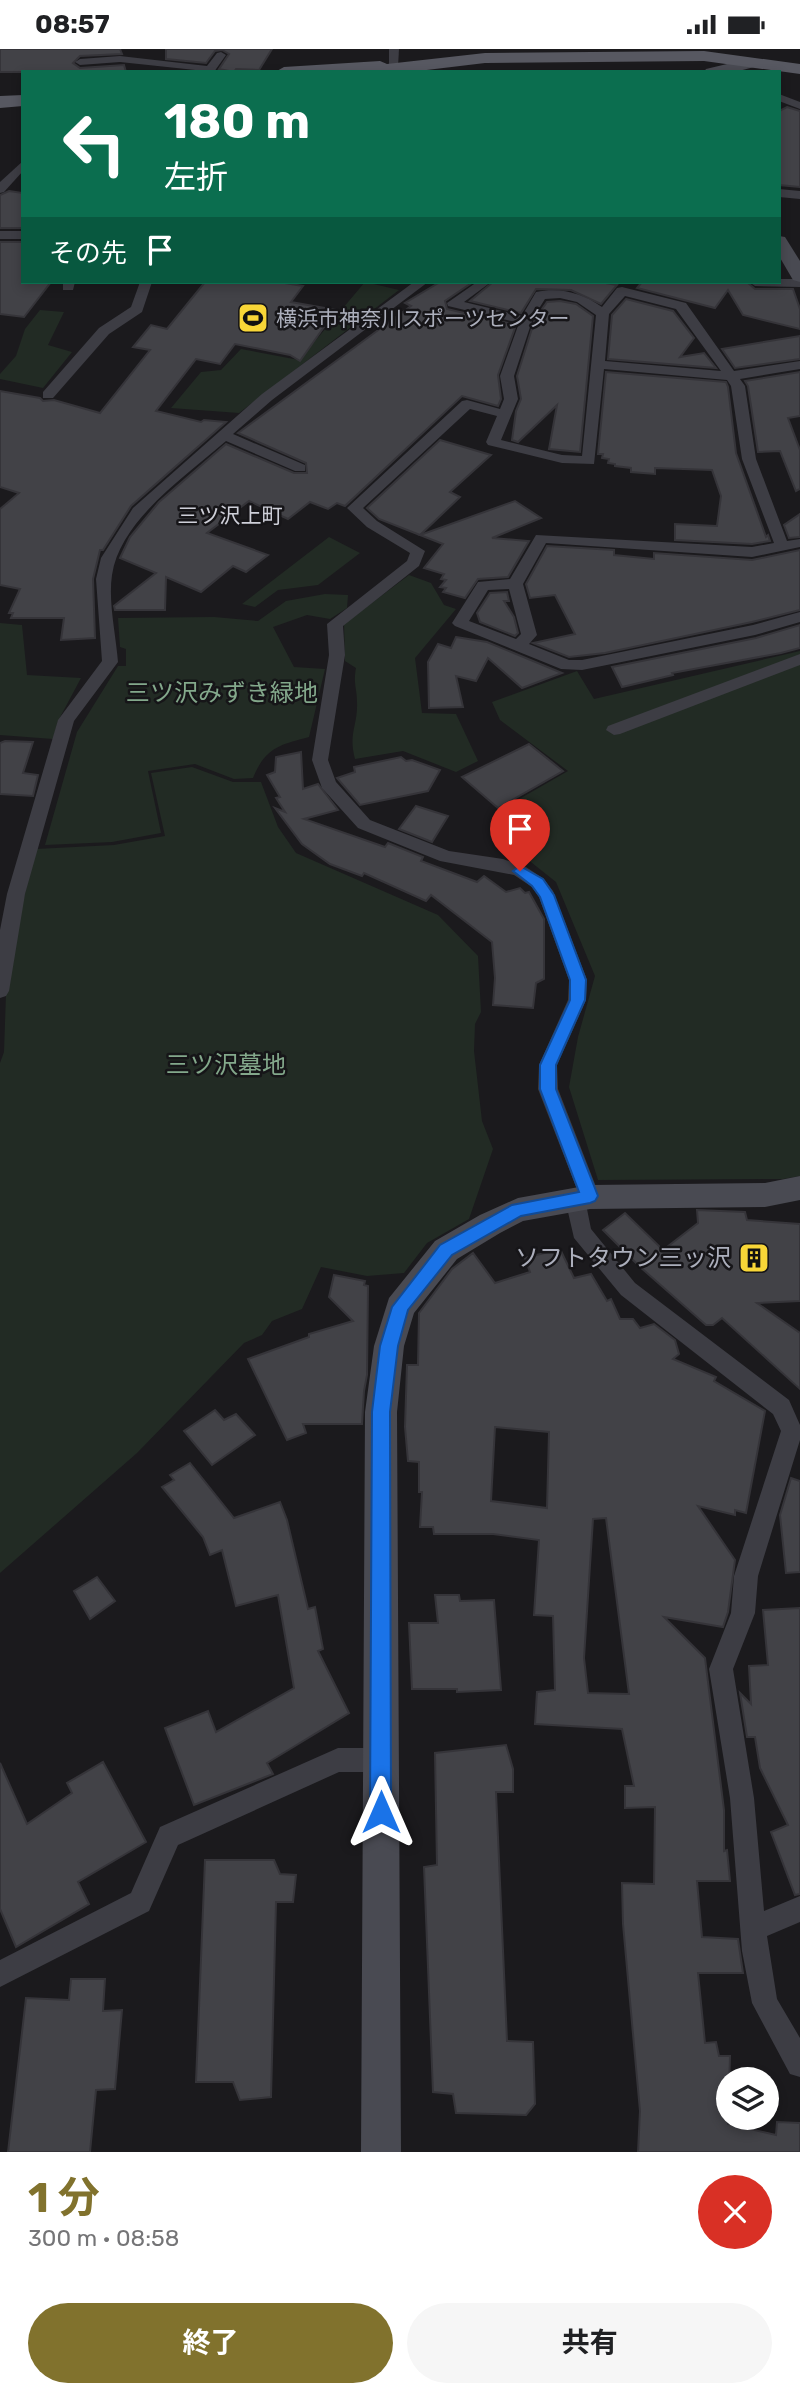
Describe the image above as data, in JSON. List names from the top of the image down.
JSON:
{
  "districts": ["三ツ沢上町"],
  "parks": ["三ツ沢みずき緑地", "三ツ沢墓地"],
  "places": {
    "sports": ["横浜市神奈川スポーツセンター"],
    "building": ["ソフトタウン三ッ沢"]
  },
  "page": {
    "status": "08:57",
    "turn": ["180 m", "左折"],
    "then": "その先",
    "heading": ["1 分", "300 m · 08:58"],
    "buttons": ["終了", "共有"]
  }
}
